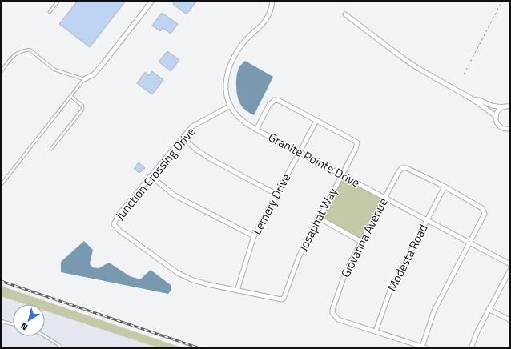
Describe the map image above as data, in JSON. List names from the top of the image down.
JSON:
{
  "streets": {
    "street": [
      "Granite Pointe Drive",
      "Junction Crossing Drive",
      "Lemery Drive",
      "Josaphat Way",
      "Giovanna Avenue",
      "Modesta Road"
    ]
  },
  "crossings": [
    ["Granite Pointe Drive", "Junction Crossing Drive"],
    ["Granite Pointe Drive", "Lemery Drive"],
    ["Granite Pointe Drive", "Josaphat Way"],
    ["Granite Pointe Drive", "Giovanna Avenue"],
    ["Granite Pointe Drive", "Modesta Road"],
    ["Junction Crossing Drive", "Lemery Drive"],
    ["Junction Crossing Drive", "Josaphat Way"],
    ["Lemery Drive", "Josaphat Way"],
    ["Giovanna Avenue", "Modesta Road"]
  ],
  "north": "bottom left"
}
